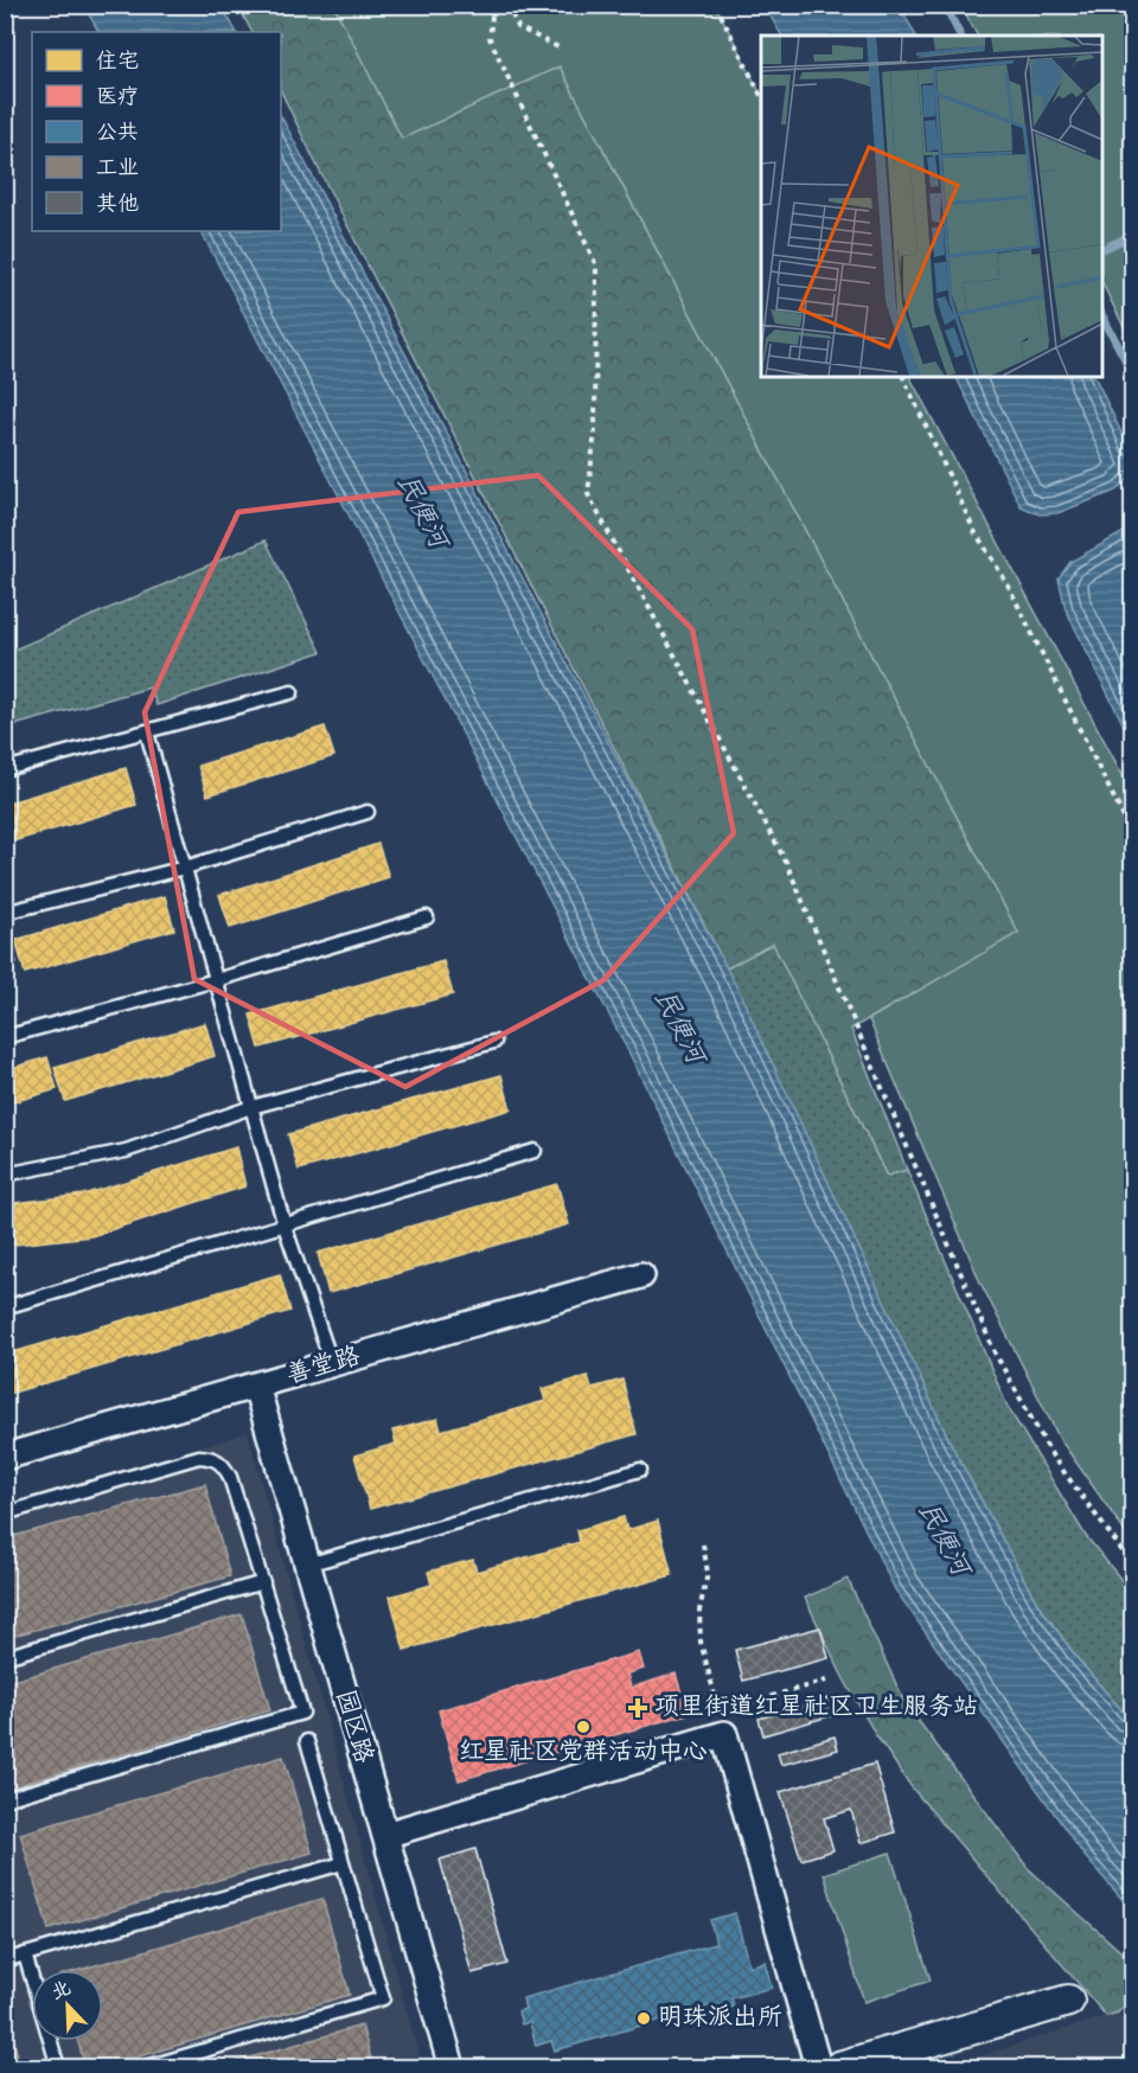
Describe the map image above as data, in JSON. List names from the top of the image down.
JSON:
{
  "streets": {
    "street": ["善堂路", "园区路"]
  },
  "crossings": [
    ["善堂路", "园区路"]
  ],
  "water": ["民便河"],
  "places": {
    "health": ["项里街道红星社区卫生服务站"],
    "other": ["红星社区党群活动中心", "明珠派出所"]
  },
  "legend": [
    "住宅",
    "医疗",
    "公共",
    "工业",
    "其他"
  ],
  "north": "top left"
}
